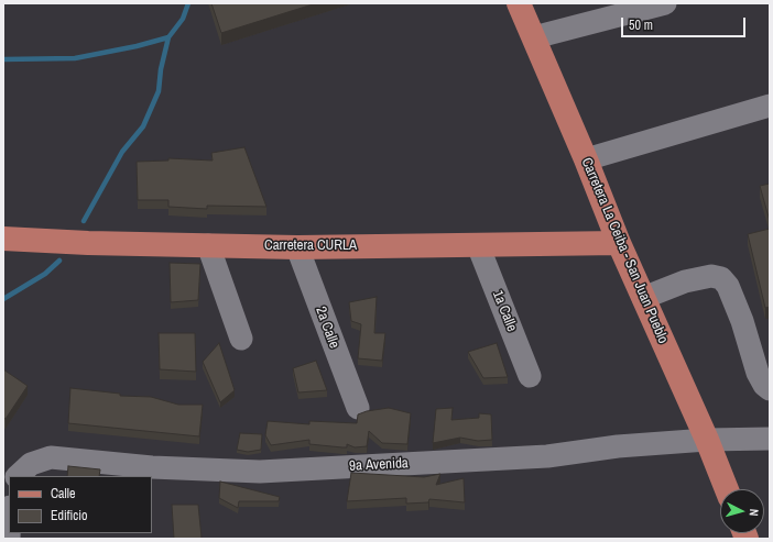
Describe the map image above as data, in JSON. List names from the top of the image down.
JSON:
{
  "streets": {
    "main road": ["Carretera CURLA", "Carretera La Ceiba - San Juan Pueblo"],
    "street": ["1a Calle", "2a Calle", "9a Avenida"]
  },
  "crossings": [
    ["Carretera CURLA", "Carretera La Ceiba - San Juan Pueblo"],
    ["Carretera CURLA", "1a Calle"],
    ["Carretera CURLA", "2a Calle"],
    ["Carretera La Ceiba - San Juan Pueblo", "9a Avenida"]
  ],
  "legend": ["Calle", "Edificio"],
  "scale_bar": "50 m",
  "north": "right"
}
